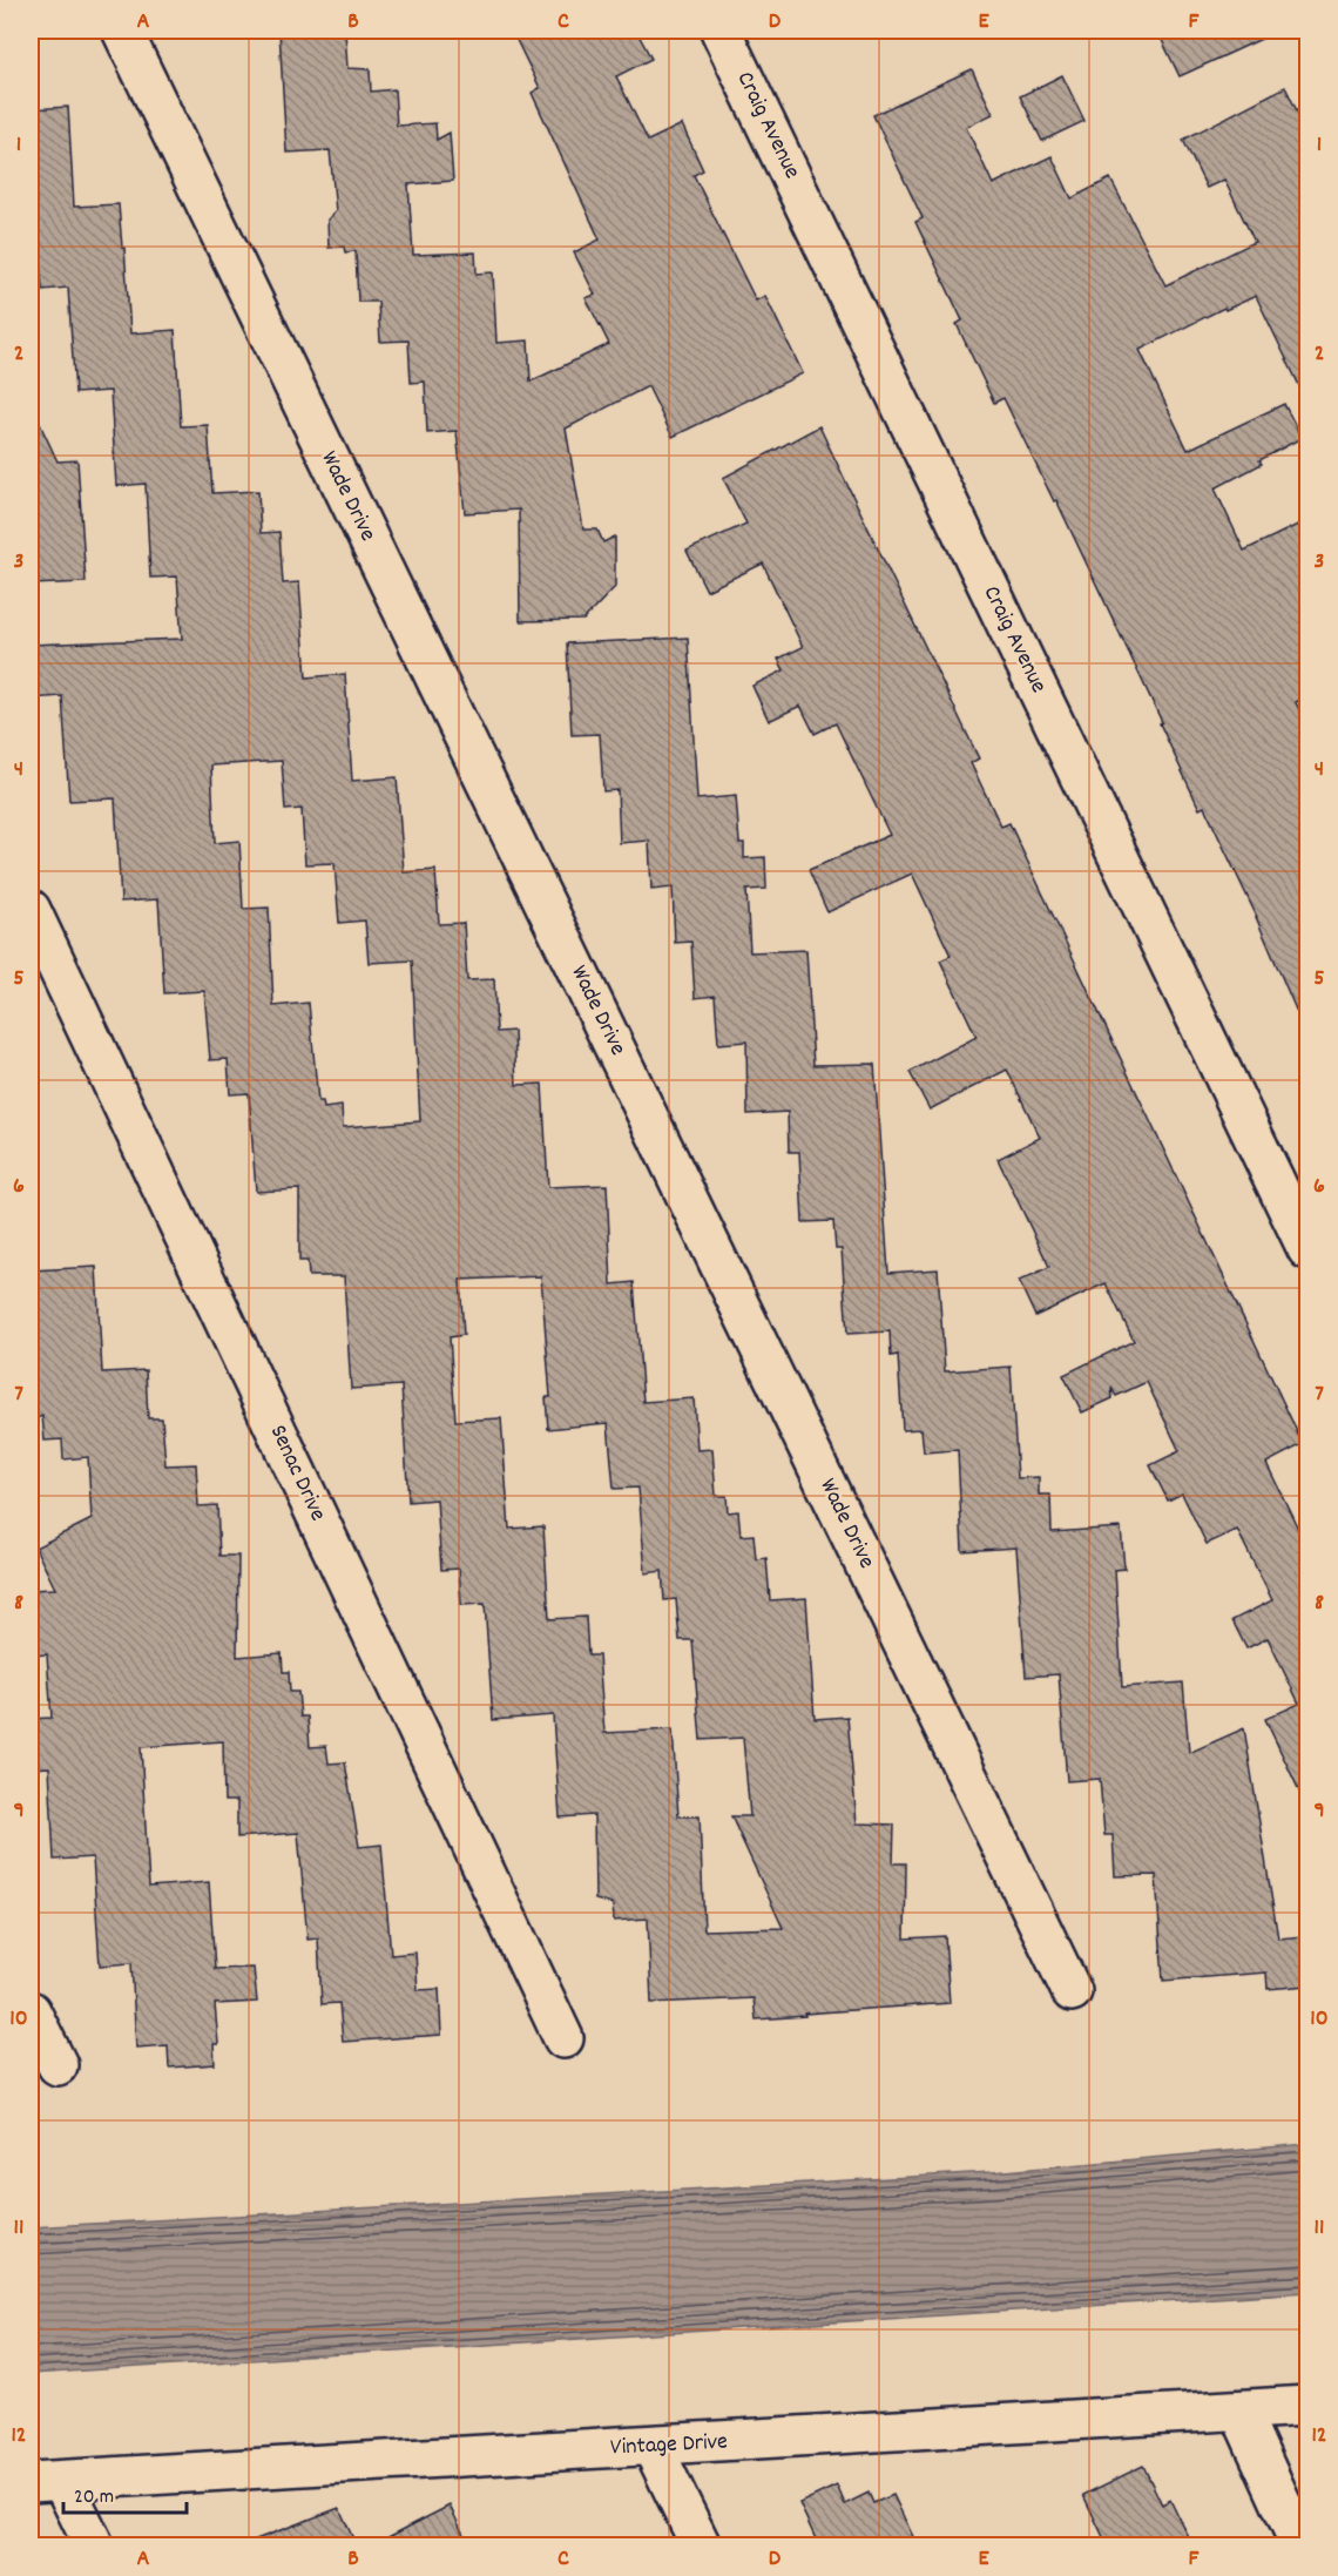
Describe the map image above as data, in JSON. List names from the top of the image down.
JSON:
{
  "streets": {
    "street": [
      "Craig Avenue",
      "Wade Drive",
      "Senac Drive",
      "Vintage Drive"
    ]
  },
  "scale_bar": "20 m",
  "grid": {
    "columns": [
      "A",
      "B",
      "C",
      "D",
      "E",
      "F"
    ],
    "rows": [
      "1",
      "2",
      "3",
      "4",
      "5",
      "6",
      "7",
      "8",
      "9",
      "10",
      "11",
      "12"
    ]
  }
}
